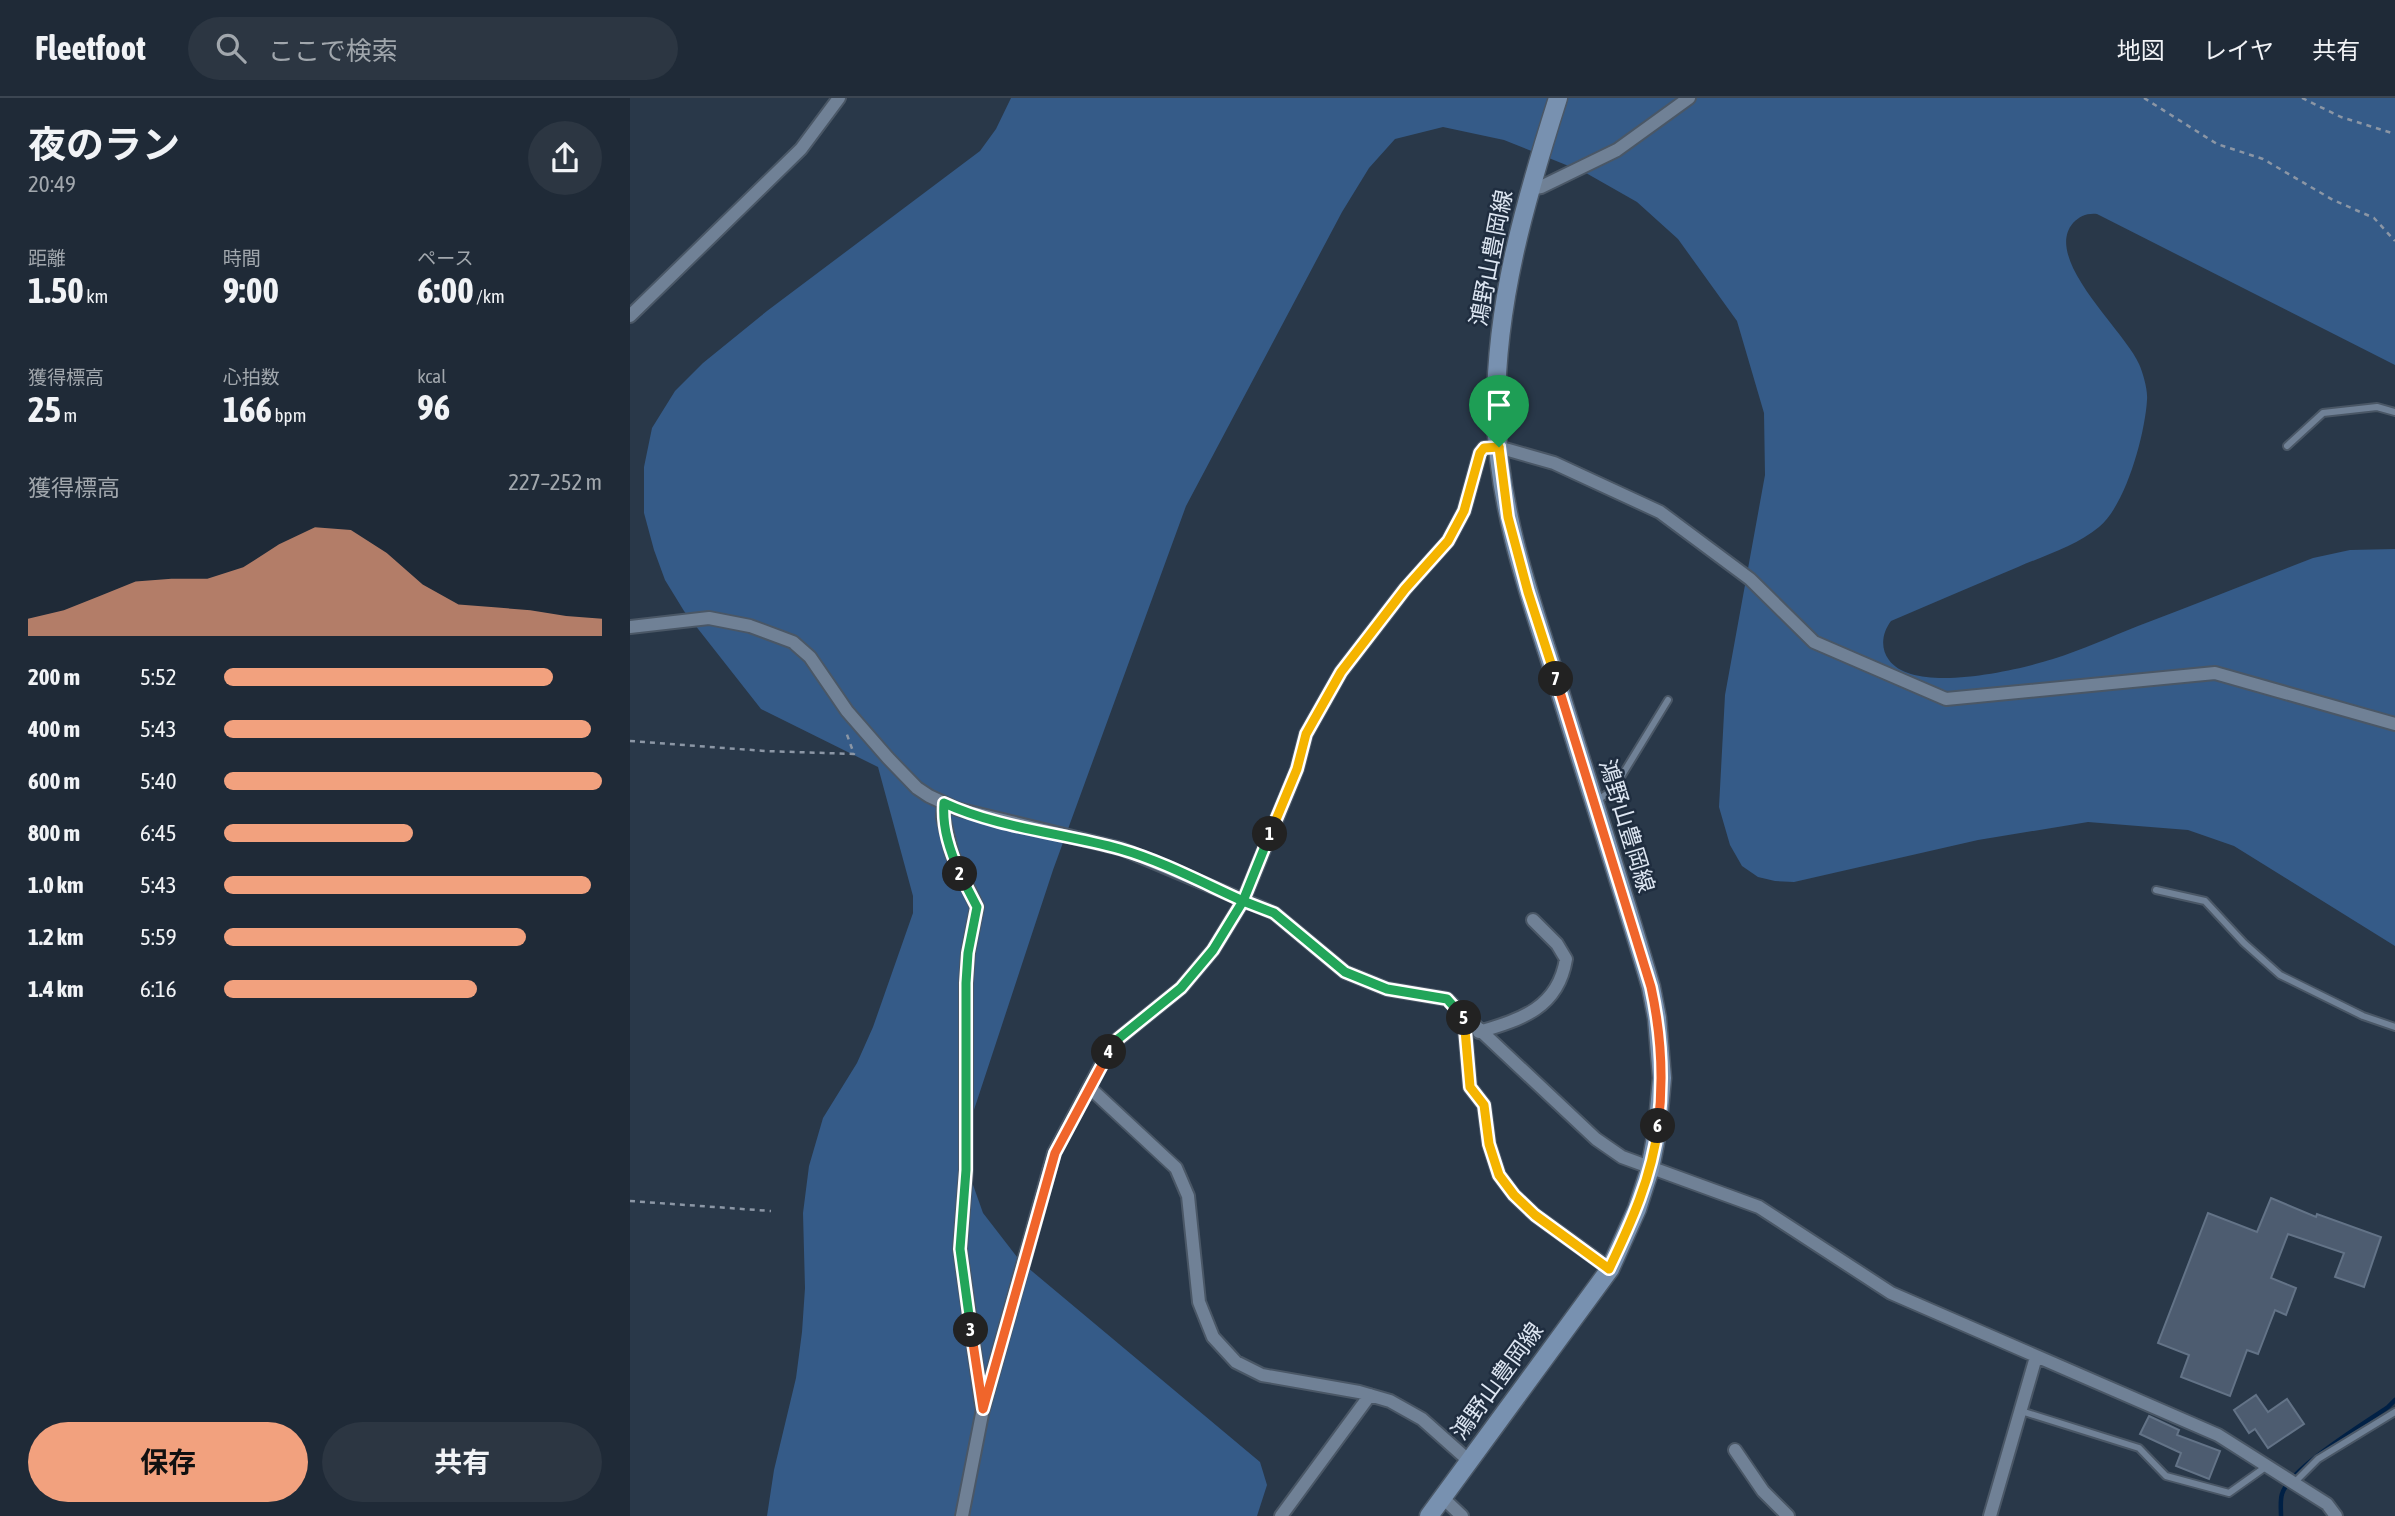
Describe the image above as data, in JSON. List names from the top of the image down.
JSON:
{
  "streets": {
    "main road": ["鴻野山豊岡線"]
  },
  "page": {
    "header": "Fleetfoot",
    "search": "ここで検索",
    "nav": ["地図", "レイヤ", "共有"],
    "heading": ["夜のラン", "20:49"],
    "stats": [
      ["距離", "1.50 km"],
      ["時間", "9:00"],
      ["ペース", "6:00 /km"],
      ["獲得標高", "25 m"],
      ["心拍数", "166 bpm"],
      ["kcal", "96"]
    ],
    "chart": ["獲得標高", "227–252 m"],
    "list": [
      {
        "name": "200 m",
        "note": "5:52"
      },
      {
        "name": "400 m",
        "note": "5:43"
      },
      {
        "name": "600 m",
        "note": "5:40"
      },
      {
        "name": "800 m",
        "note": "6:45"
      },
      {
        "name": "1.0 km",
        "note": "5:43"
      },
      {
        "name": "1.2 km",
        "note": "5:59"
      },
      {
        "name": "1.4 km",
        "note": "6:16"
      }
    ],
    "pins": [
      "7",
      "1",
      "2",
      "5",
      "4",
      "6",
      "3"
    ],
    "buttons": ["保存", "共有"]
  }
}
